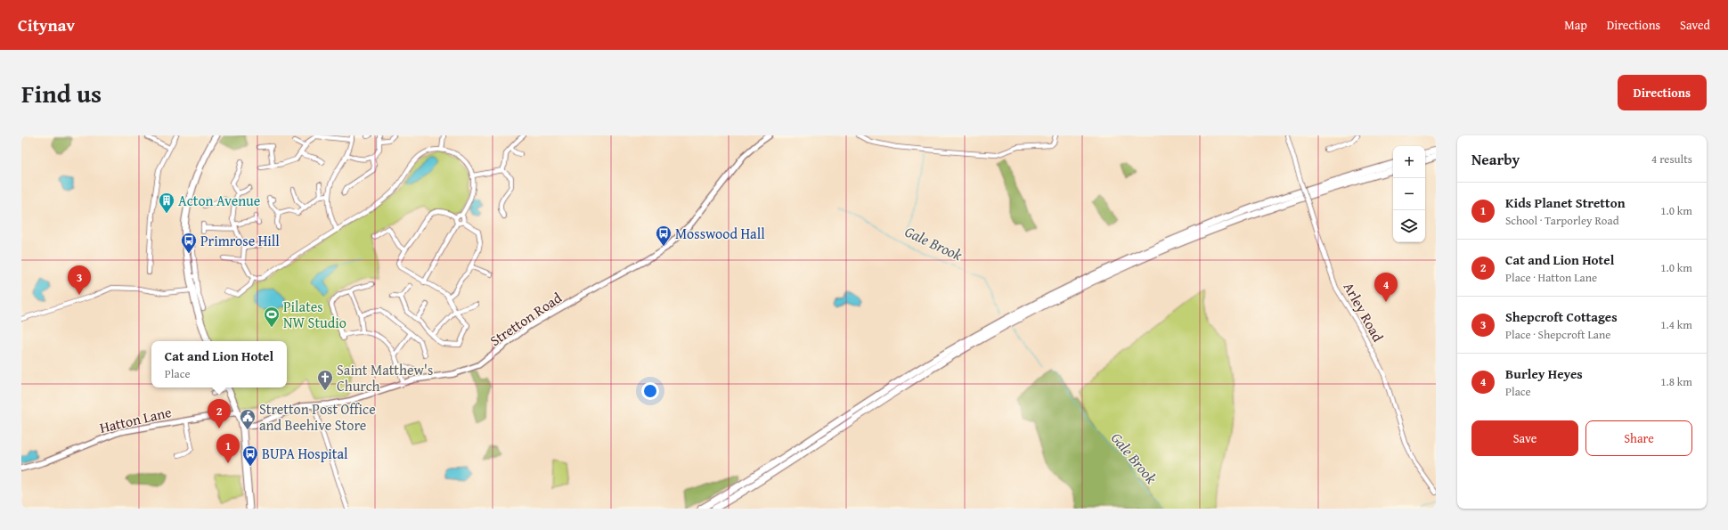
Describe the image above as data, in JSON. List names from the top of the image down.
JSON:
{
  "streets": {
    "main road": ["Stretton Road", "Hatton Lane"],
    "street": ["Arley Road"]
  },
  "water": ["Gale Brook"],
  "places": {
    "building": ["Acton Avenue"],
    "bus stop": ["Mosswood Hall", "Primrose Hill", "BUPA Hospital"],
    "sports": ["Pilates NW Studio"],
    "church": ["Saint Matthew's Church"],
    "public building": ["Stretton Post Office and Beehive Store"]
  },
  "page": {
    "header": "Citynav",
    "nav": ["Map", "Directions", "Saved"],
    "title": "Find us",
    "buttons": [
      "Directions",
      ["Save", "Share"]
    ],
    "heading": ["Nearby", "4 results"],
    "map_buttons": ["+", "−"],
    "list": [
      {
        "mark": "1",
        "name": "Kids Planet Stretton",
        "note": "School · Tarporley Road",
        "value": "1.0 km"
      },
      {
        "mark": "2",
        "name": "Cat and Lion Hotel",
        "note": "Place · Hatton Lane",
        "value": "1.0 km"
      },
      {
        "mark": "3",
        "name": "Shepcroft Cottages",
        "note": "Place · Shepcroft Lane",
        "value": "1.4 km"
      },
      {
        "mark": "4",
        "name": "Burley Heyes",
        "note": "Place",
        "value": "1.8 km"
      }
    ],
    "pins": [
      "3",
      "4",
      "2",
      "1"
    ],
    "popup": ["Cat and Lion Hotel", "Place"]
  }
}
